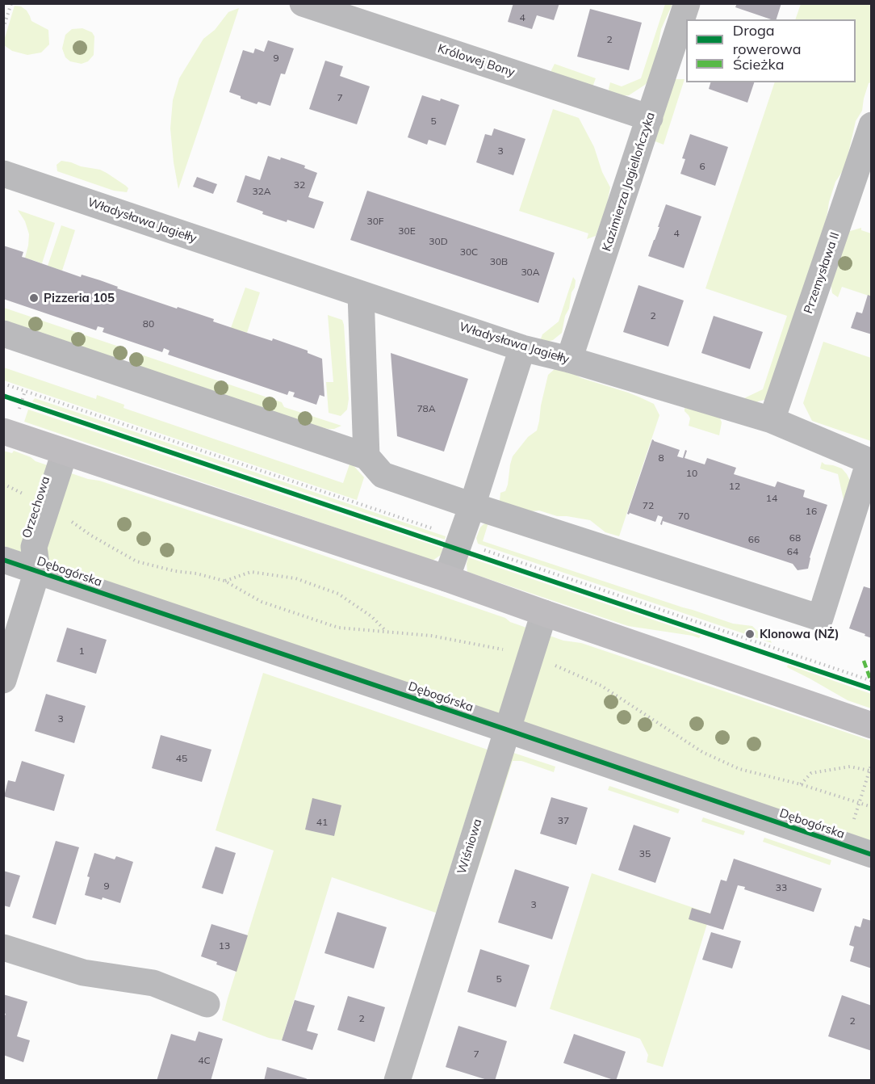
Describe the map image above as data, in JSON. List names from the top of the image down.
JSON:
{
  "streets": {
    "street": [
      "Królowej Bony",
      "Kazimierza Jagiellończyka",
      "Władysława Jagiełły",
      "Przemysława II",
      "Orzechowa",
      "Dębogórska",
      "Wiśniowa"
    ]
  },
  "crossings": [
    ["Królowej Bony", "Kazimierza Jagiellończyka"],
    ["Kazimierza Jagiellończyka", "Władysława Jagiełły"],
    ["Władysława Jagiełły", "Przemysława II"],
    ["Orzechowa", "Dębogórska"],
    ["Dębogórska", "Wiśniowa"]
  ],
  "places": ["Pizzeria 105", "Klonowa (NŻ)"],
  "house_numbers": [
    "4",
    "2",
    "9",
    "7",
    "5",
    "3",
    "6",
    "32",
    "32A",
    "30F",
    "30E",
    "4",
    "30D",
    "30C",
    "30B",
    "30A",
    "2",
    "80",
    "78A",
    "8",
    "10",
    "12",
    "14",
    "72",
    "16",
    "70",
    "68",
    "66",
    "64",
    "1",
    "3",
    "45",
    "37",
    "41",
    "35",
    "9",
    "33",
    "3",
    "13",
    "5",
    "2",
    "2",
    "7",
    "4C"
  ],
  "legend": ["Droga rowerowa", "Ścieżka"]
}
